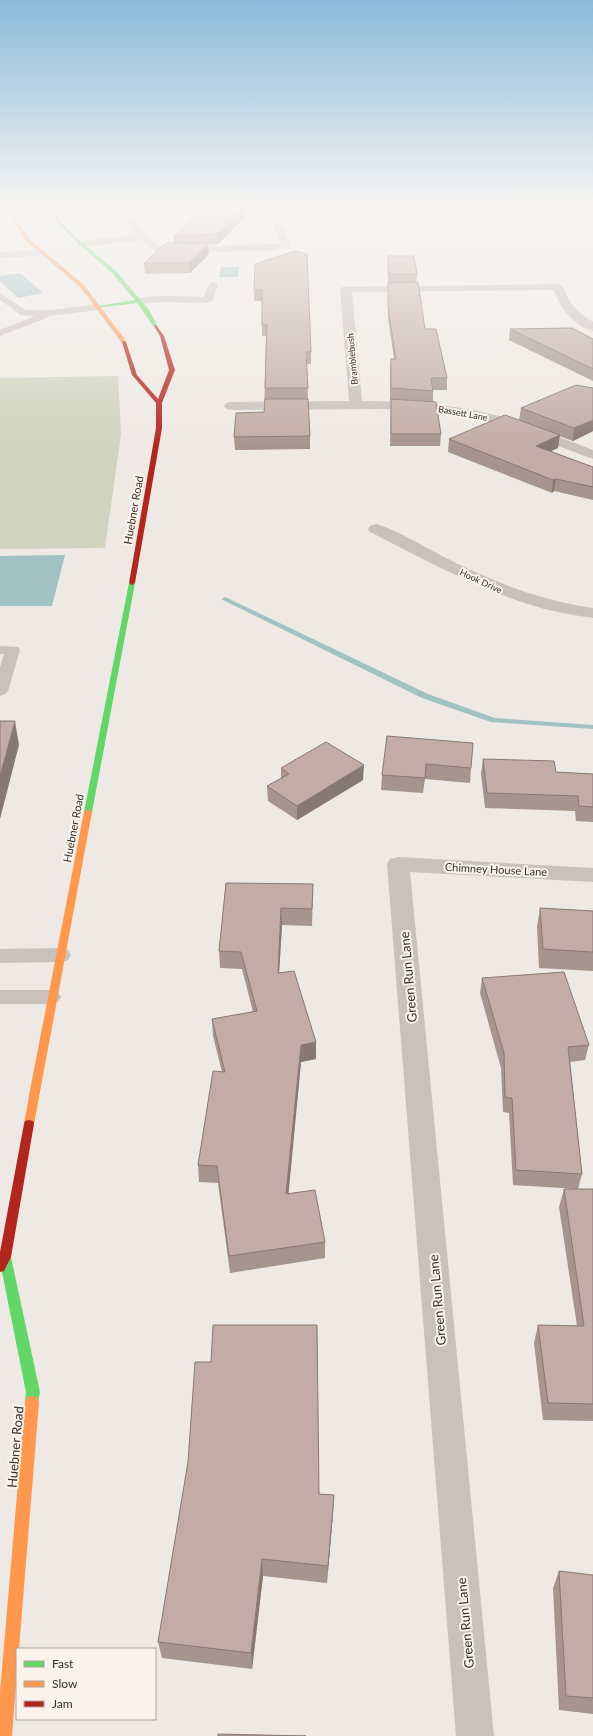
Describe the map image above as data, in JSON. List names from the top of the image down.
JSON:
{
  "streets": {
    "main road": ["Huebner Road"],
    "street": [
      "Bramblebush",
      "Bassett Lane",
      "Hook Drive",
      "Chimney House Lane",
      "Green Run Lane"
    ]
  },
  "crossings": [
    ["Bramblebush", "Bassett Lane"],
    ["Chimney House Lane", "Green Run Lane"]
  ],
  "legend": ["Fast", "Slow", "Jam"]
}
